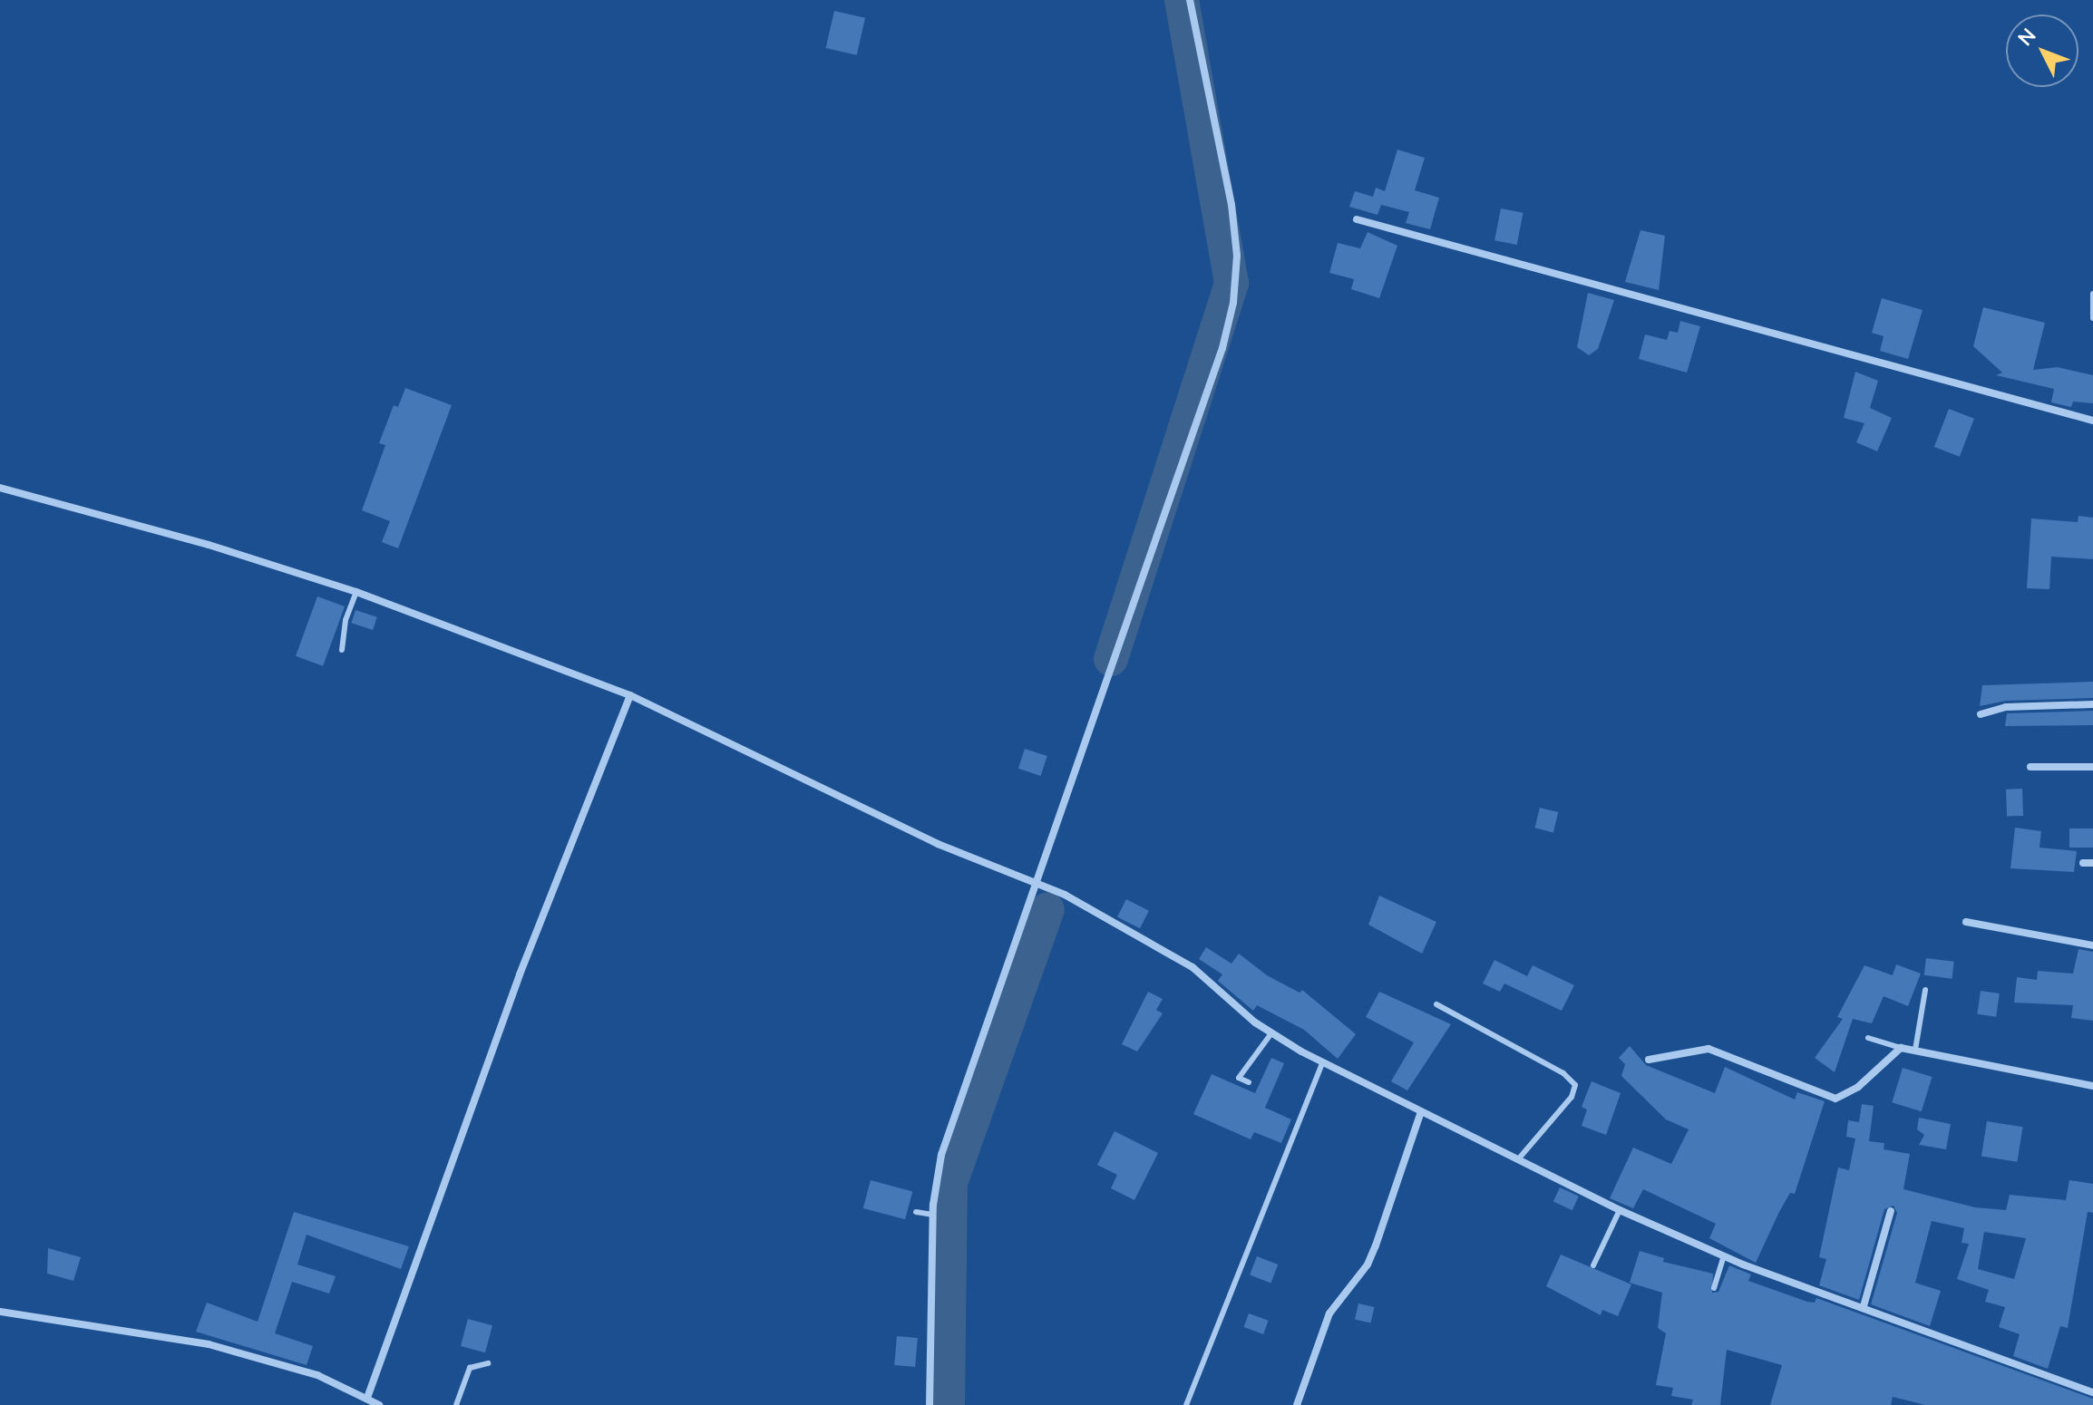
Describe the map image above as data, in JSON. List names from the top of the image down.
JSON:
{
  "north": "top left"
}
